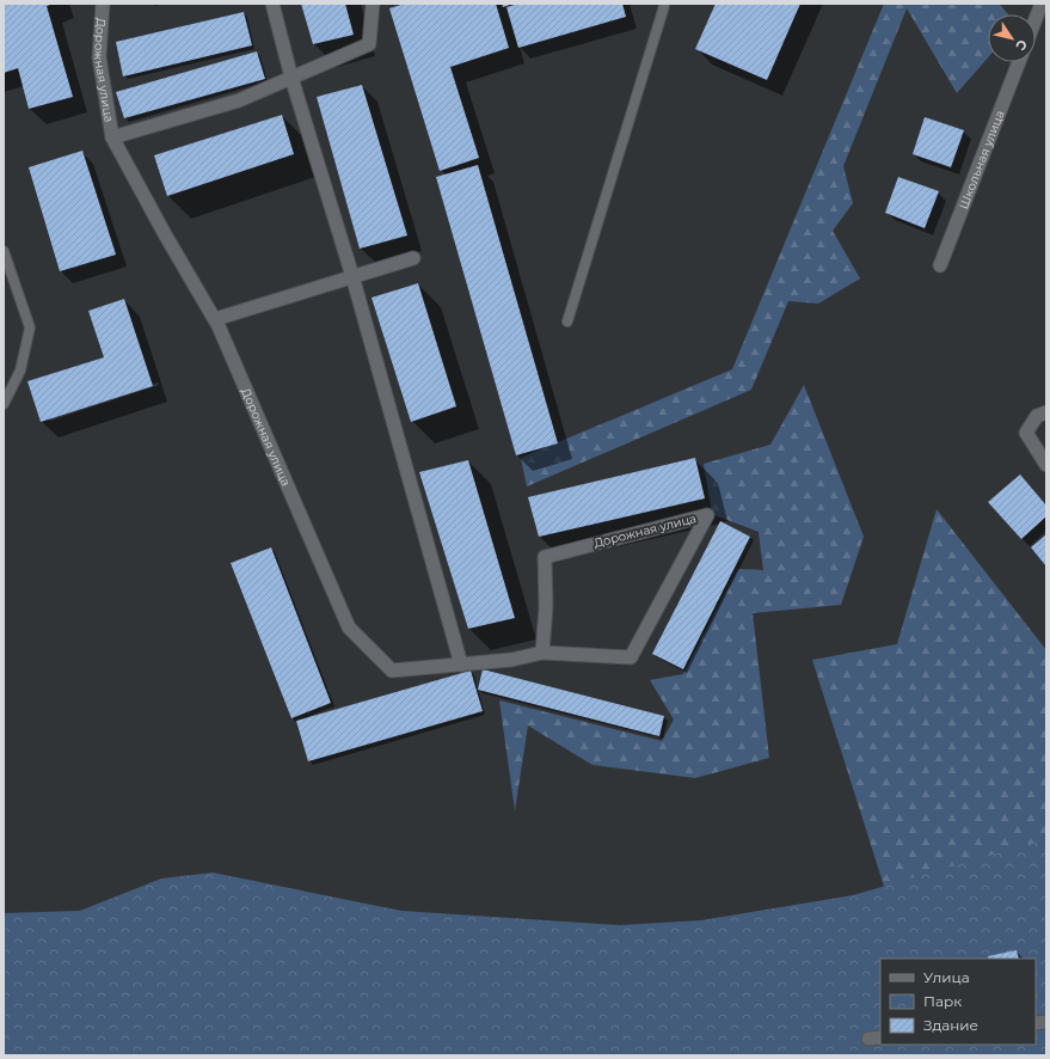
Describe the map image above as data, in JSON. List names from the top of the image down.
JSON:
{
  "streets": {
    "street": ["Дорожная улица", "Школьная улица"]
  },
  "legend": ["Улица", "Парк", "Здание"],
  "north": "bottom right"
}
